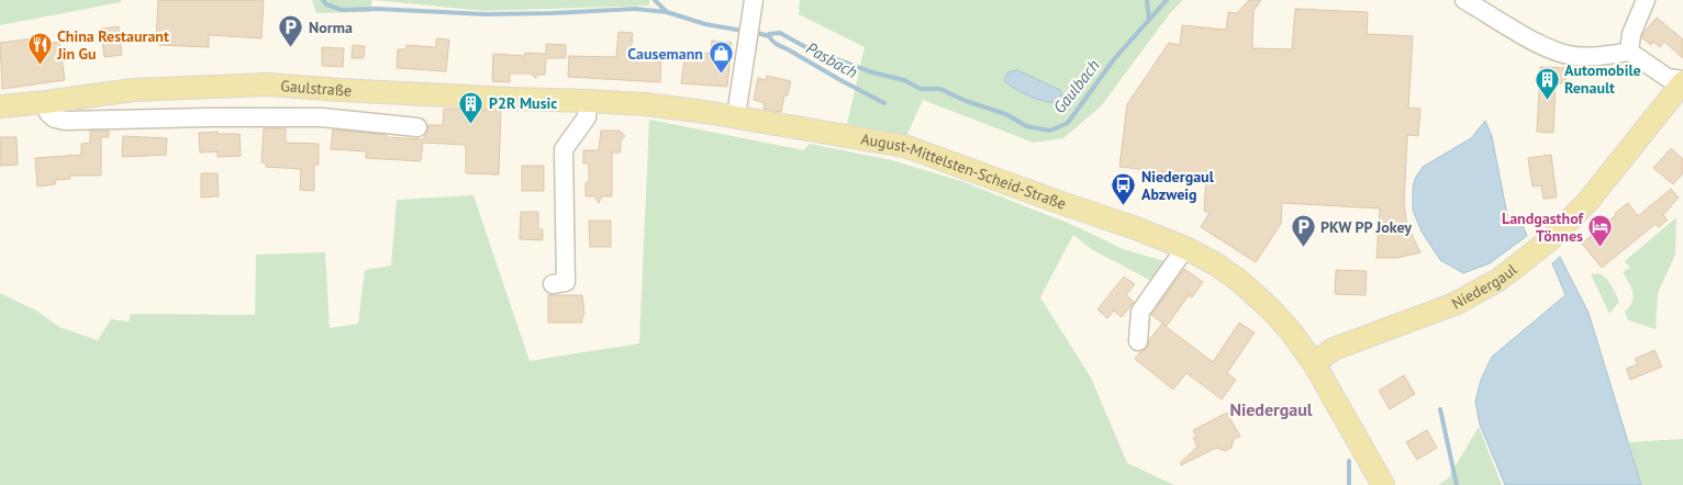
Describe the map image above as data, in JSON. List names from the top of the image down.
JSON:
{
  "streets": {
    "main road": ["Gaulstraße", "August-Mittelsten-Scheid-Straße", "Niedergaul"]
  },
  "crossings": [
    ["Gaulstraße", "August-Mittelsten-Scheid-Straße"],
    ["August-Mittelsten-Scheid-Straße", "Niedergaul"]
  ],
  "districts": ["Niedergaul"],
  "water": ["Pasbach", "Gaulbach"],
  "places": {
    "parking": ["Norma", "PKW PP Jokey"],
    "restaurant": ["China Restaurant Jin Gu"],
    "shop": ["Causemann"],
    "building": ["Automobile Renault", "P2R Music"],
    "bus stop": ["Niedergaul Abzweig"],
    "hotel": ["Landgasthof Tönnes"]
  }
}
